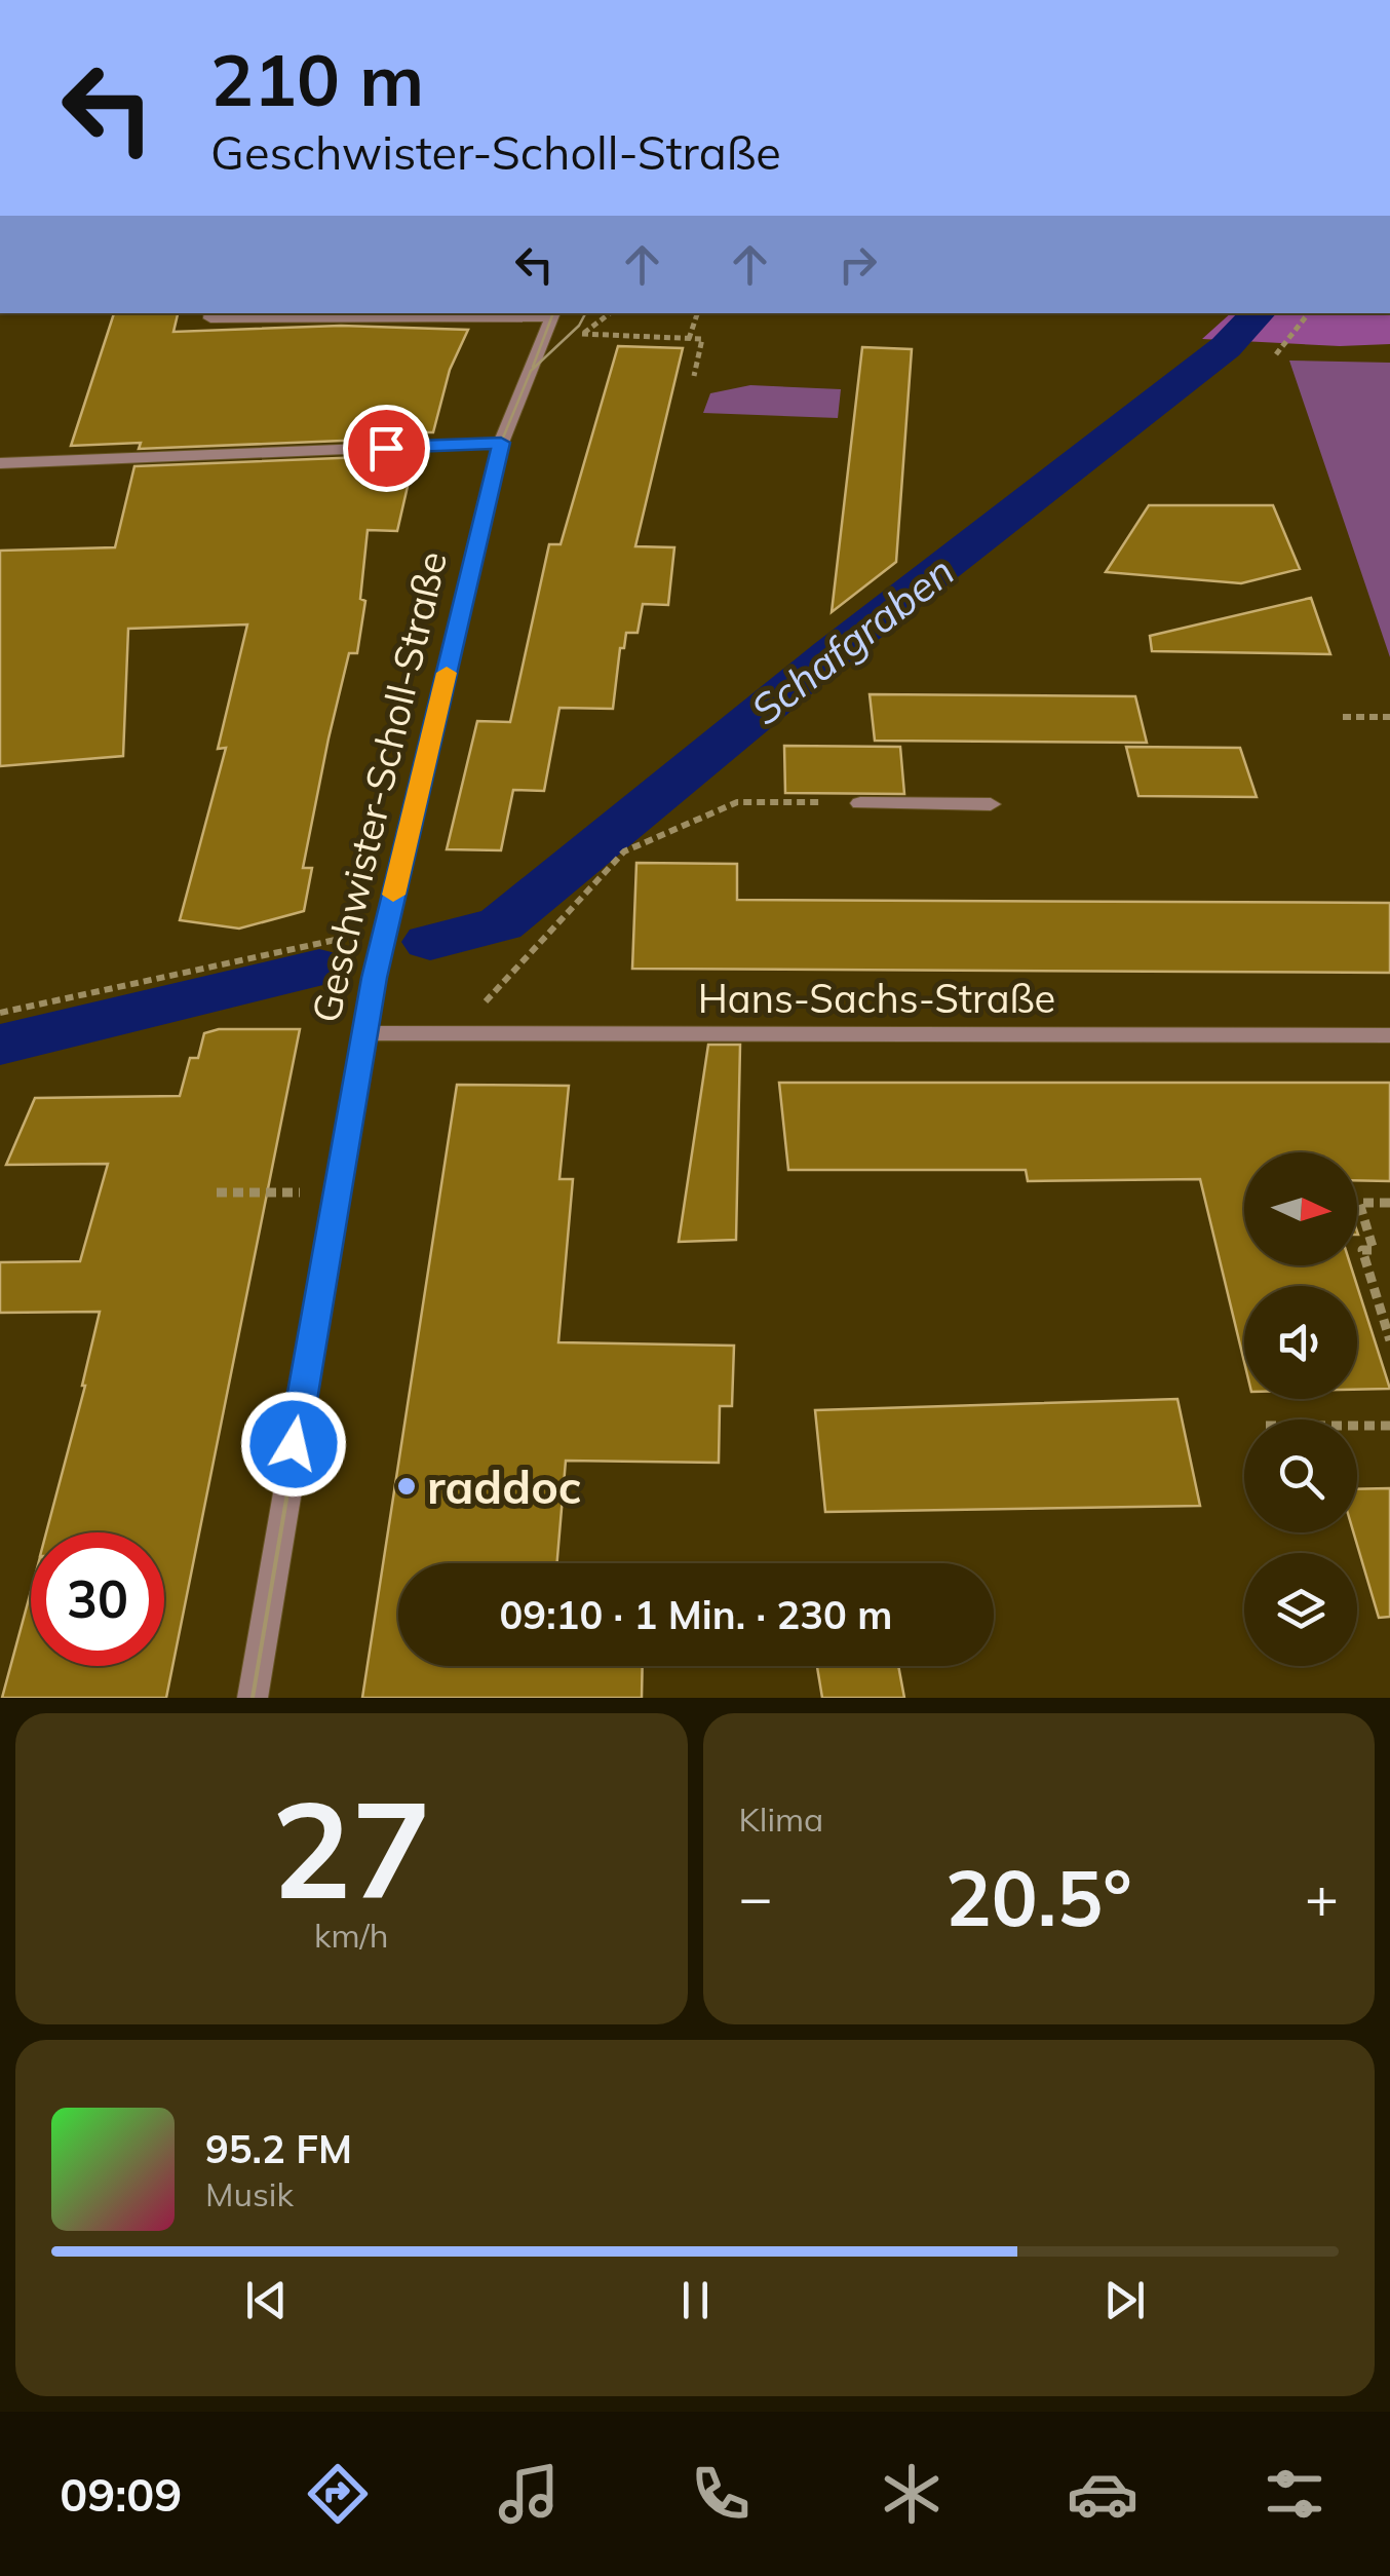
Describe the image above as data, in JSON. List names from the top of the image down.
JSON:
{
  "streets": {
    "street": ["Geschwister-Scholl-Straße", "Hans-Sachs-Straße"]
  },
  "crossings": [
    ["Geschwister-Scholl-Straße", "Hans-Sachs-Straße"]
  ],
  "water": ["Schafgraben"],
  "places": ["raddoc"],
  "north": "right",
  "page": {
    "turn": ["210 m", "Geschwister-Scholl-Straße"],
    "limit": "30",
    "trip": "09:10 · 1 Min. · 230 m",
    "tile": [
      ["27", "km/h"],
      "Klima"
    ],
    "heat": ["−", "20.5°", "+"],
    "song": ["95.2 FM", "Musik"],
    "tabs": "09:09"
  }
}
